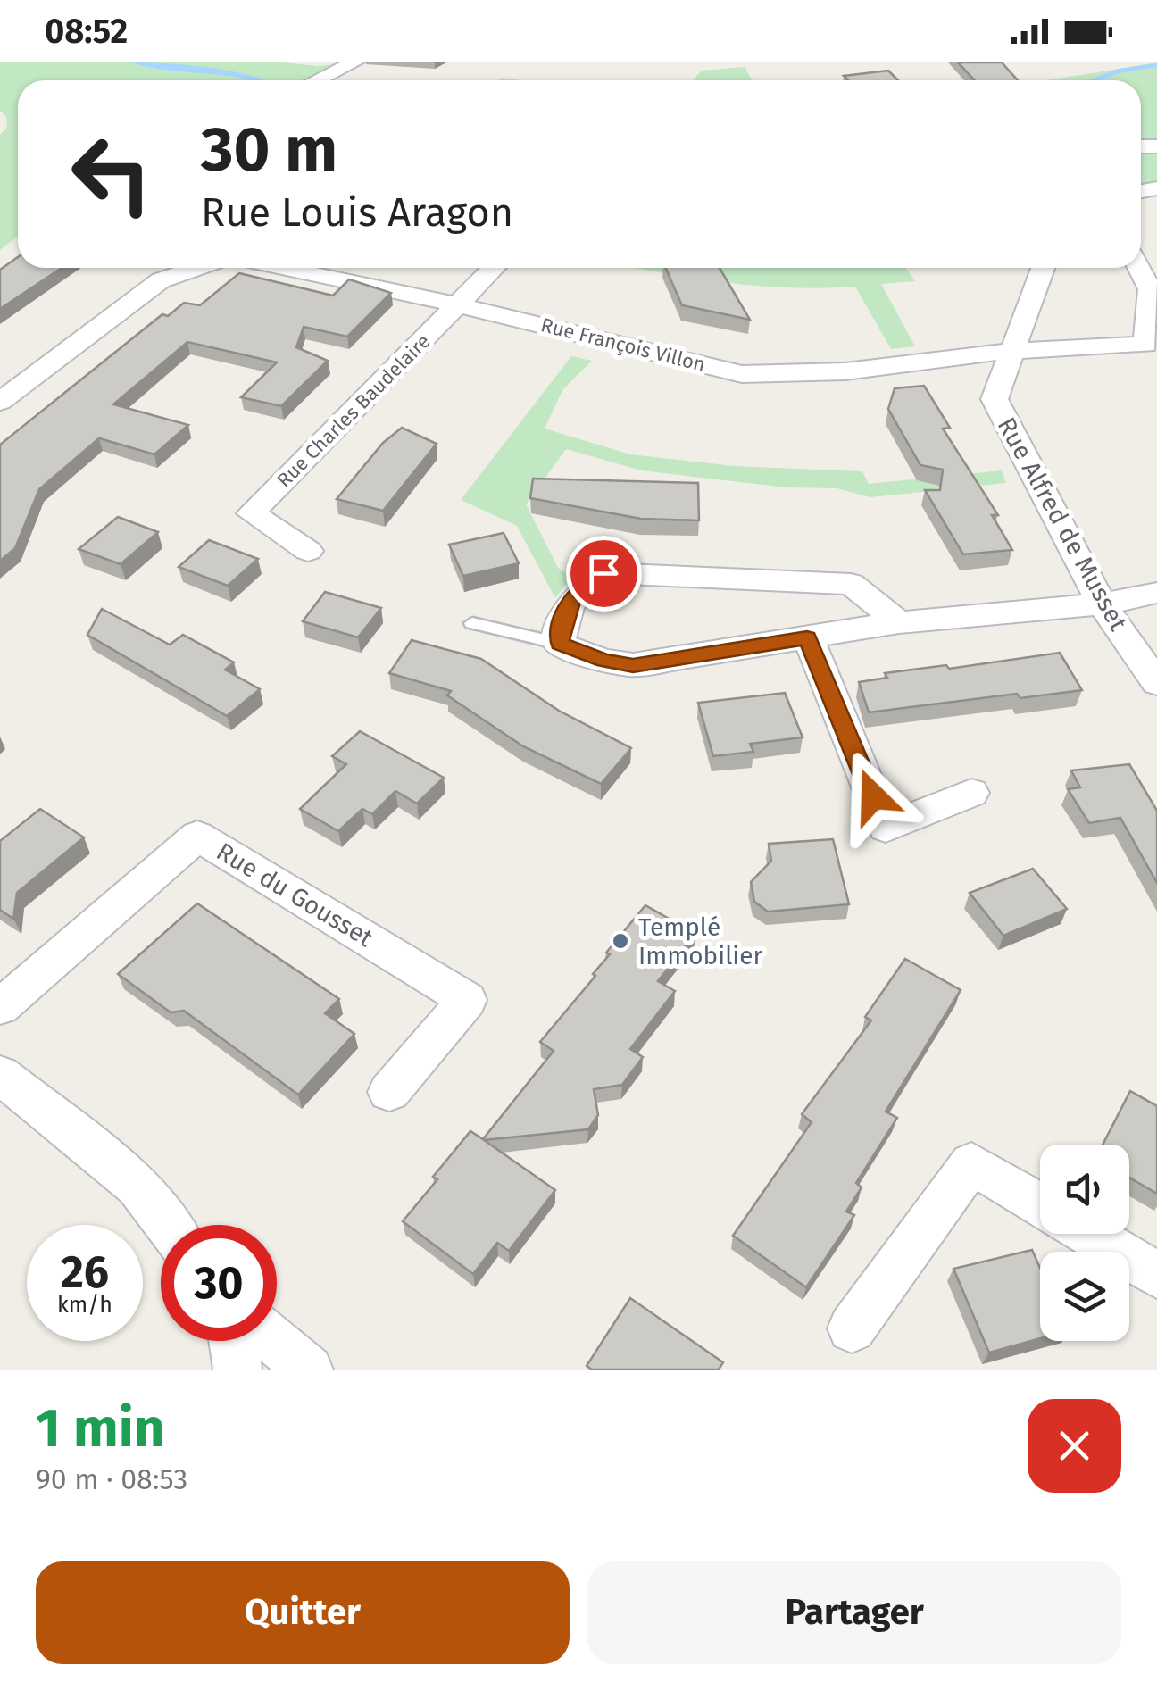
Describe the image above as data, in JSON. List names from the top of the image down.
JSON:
{
  "streets": {
    "street": [
      "Rue François Villon",
      "Rue Charles Baudelaire",
      "Rue Alfred de Musset",
      "Rue du Gousset"
    ]
  },
  "crossings": [
    ["Rue François Villon", "Rue Charles Baudelaire"],
    ["Rue François Villon", "Rue Alfred de Musset"]
  ],
  "places": ["Templé Immobilier"],
  "page": {
    "status": "08:52",
    "turn": ["30 m", "Rue Louis Aragon"],
    "speed": "26 km/h",
    "limit": "30",
    "heading": ["1 min", "90 m · 08:53"],
    "buttons": ["Quitter", "Partager"]
  }
}
